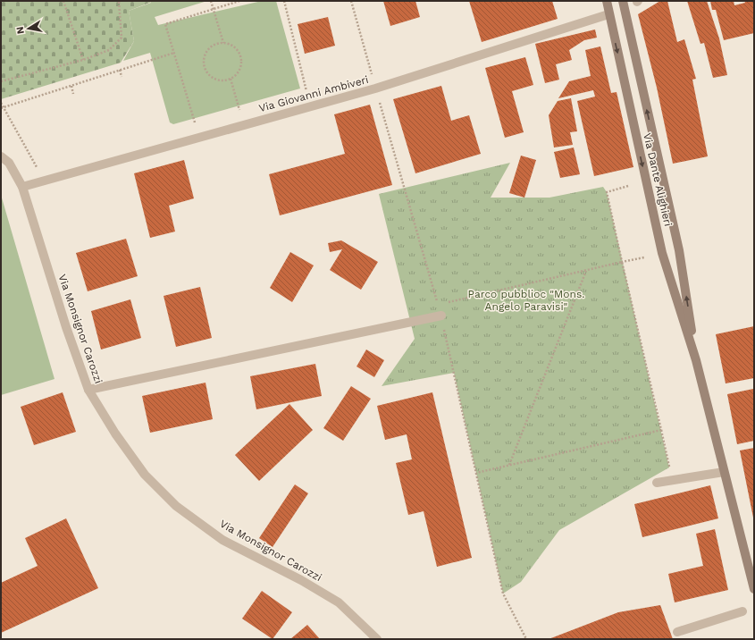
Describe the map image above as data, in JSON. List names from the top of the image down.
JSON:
{
  "streets": {
    "main road": ["Via Dante Alighieri"],
    "street": ["Via Giovanni Ambiveri", "Via Monsignor Carozzi"]
  },
  "crossings": [
    ["Via Giovanni Ambiveri", "Via Dante Alighieri"],
    ["Via Giovanni Ambiveri", "Via Monsignor Carozzi"]
  ],
  "parks": ["Parco pubblioc \"Mons. Angelo Paravisi\""],
  "north": "left"
}
